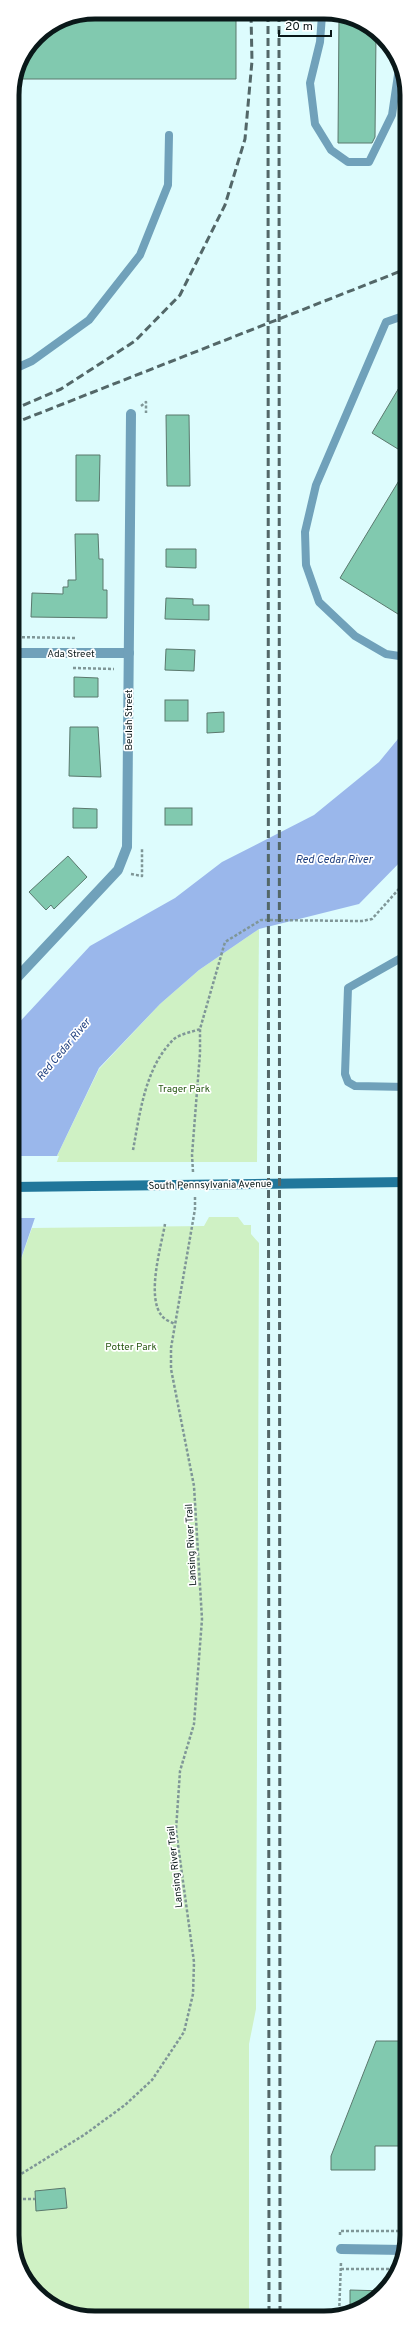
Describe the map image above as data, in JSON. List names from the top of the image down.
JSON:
{
  "streets": {
    "main road": ["South Pennsylvania Avenue"],
    "street": ["Ada Street", "Beulah Street"],
    "path": ["Lansing River Trail"]
  },
  "crossings": [
    ["Ada Street", "Beulah Street"]
  ],
  "water": ["Red Cedar River"],
  "parks": ["Trager Park", "Potter Park"],
  "scale_bar": "20 m"
}
